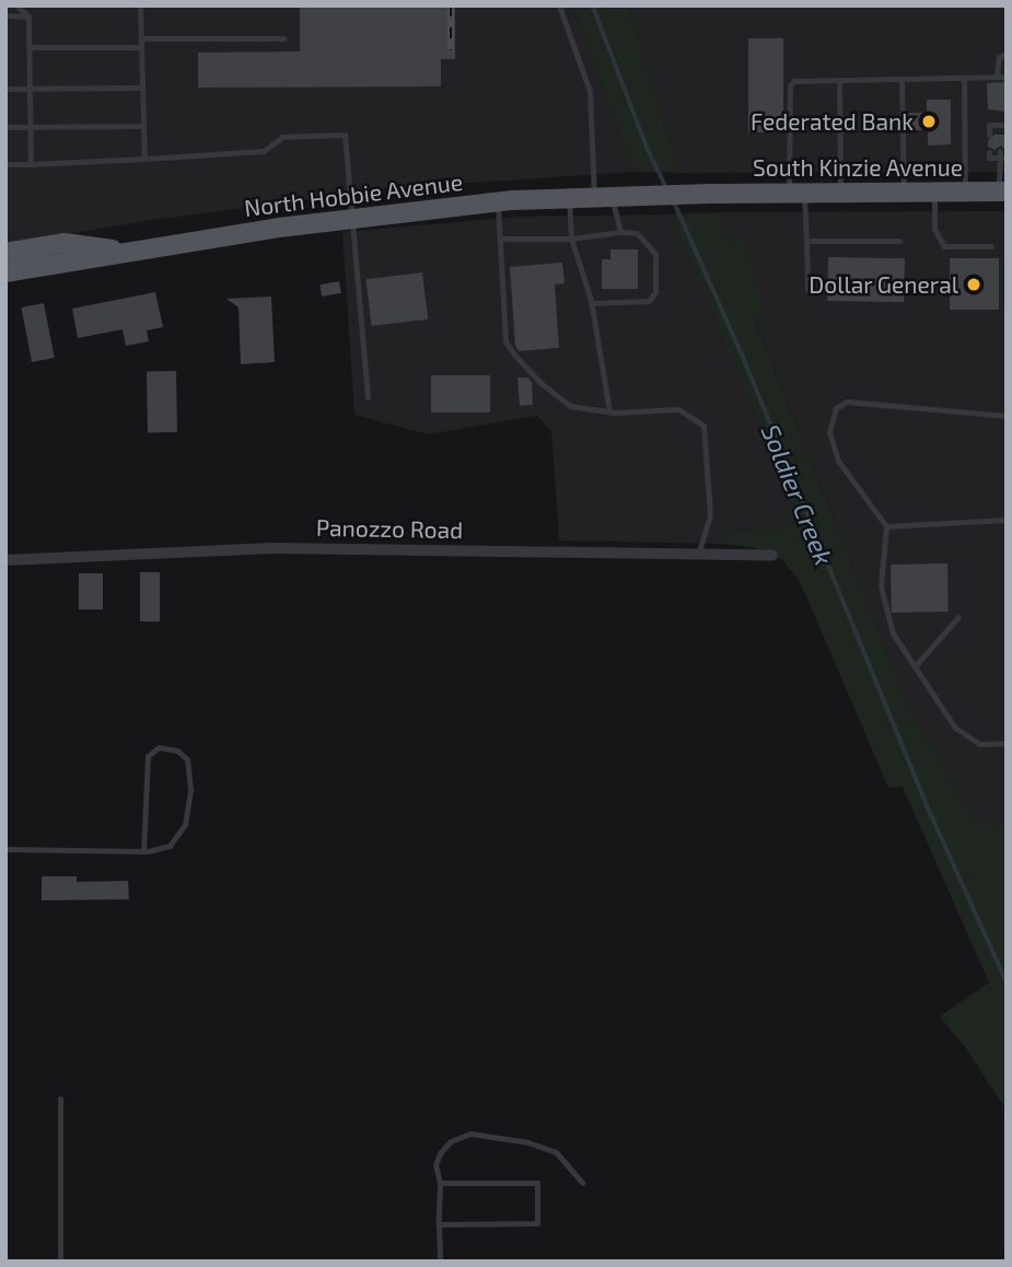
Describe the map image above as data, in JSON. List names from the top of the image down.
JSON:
{
  "streets": {
    "main road": ["South Kinzie Avenue", "North Hobbie Avenue"],
    "street": ["Panozzo Road"]
  },
  "crossings": [
    ["South Kinzie Avenue", "North Hobbie Avenue"]
  ],
  "water": ["Soldier Creek"],
  "places": ["Federated Bank", "Dollar General"]
}
